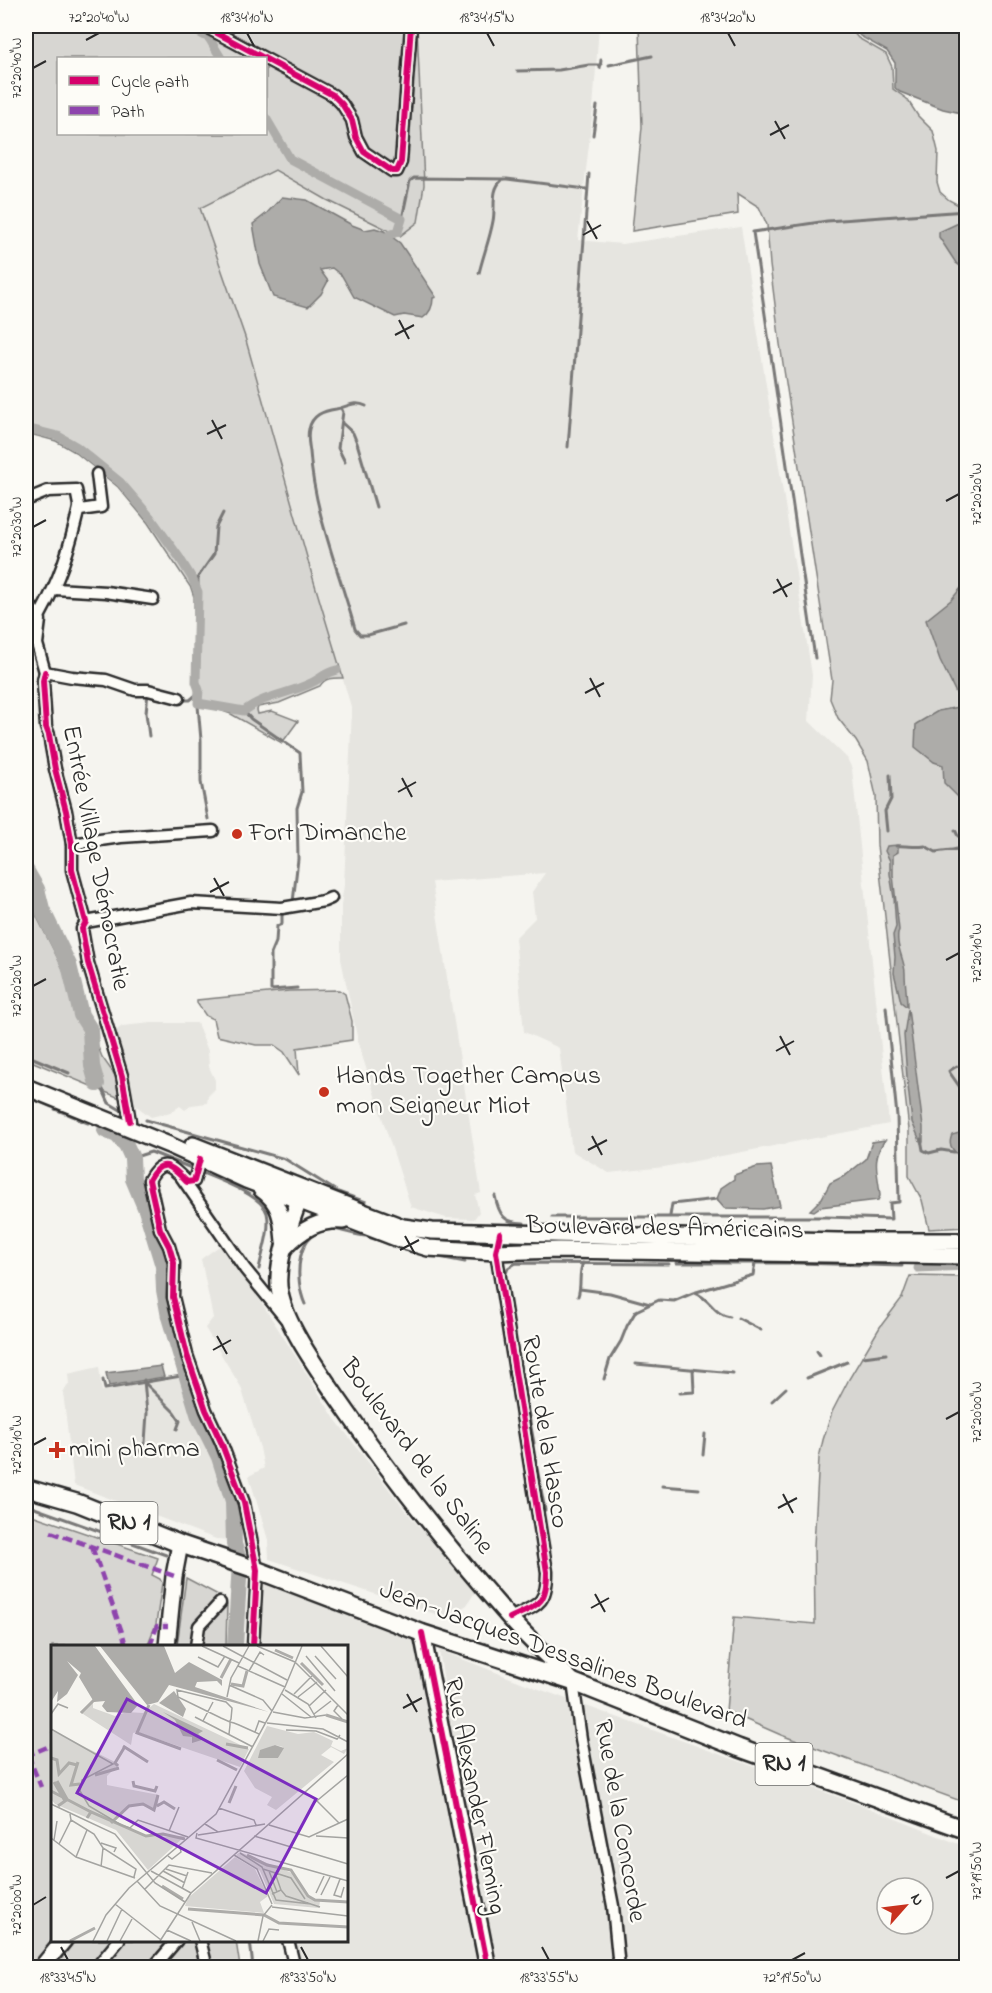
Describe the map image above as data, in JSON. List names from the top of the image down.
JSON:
{
  "streets": {
    "main road": [
      "Boulevard des Américains",
      "Boulevard de la Saline",
      "RN 1",
      "Jean-Jacques Dessalines Boulevard",
      "Rue Alexander Fleming"
    ],
    "street": ["Entrée Village Démocratie", "Route de la Hasco", "Rue de la Concorde"]
  },
  "crossings": [
    ["Boulevard des Américains", "Route de la Hasco"],
    ["Boulevard des Américains", "Boulevard de la Saline"],
    ["Route de la Hasco", "Boulevard de la Saline"],
    ["Boulevard de la Saline", "Jean-Jacques Dessalines Boulevard"],
    ["Boulevard de la Saline", "Rue de la Concorde"],
    ["Jean-Jacques Dessalines Boulevard", "Rue Alexander Fleming"],
    ["Jean-Jacques Dessalines Boulevard", "Rue de la Concorde"]
  ],
  "places": {
    "other": ["Fort Dimanche", "Hands Together Campus mon Seigneur Miot"],
    "health": ["mini pharma"]
  },
  "legend": ["Cycle path", "Path"],
  "north": "top right",
  "coordinates": [
    "72°20'40\"W",
    "18°34'10\"N",
    "18°34'15\"N",
    "18°34'20\"N",
    "72°20'20\"W",
    "72°20'30\"W",
    "72°20'10\"W",
    "72°20'00\"W",
    "72°19'50\"W",
    "18°33'45\"N",
    "18°33'50\"N",
    "18°33'55\"N"
  ]
}
